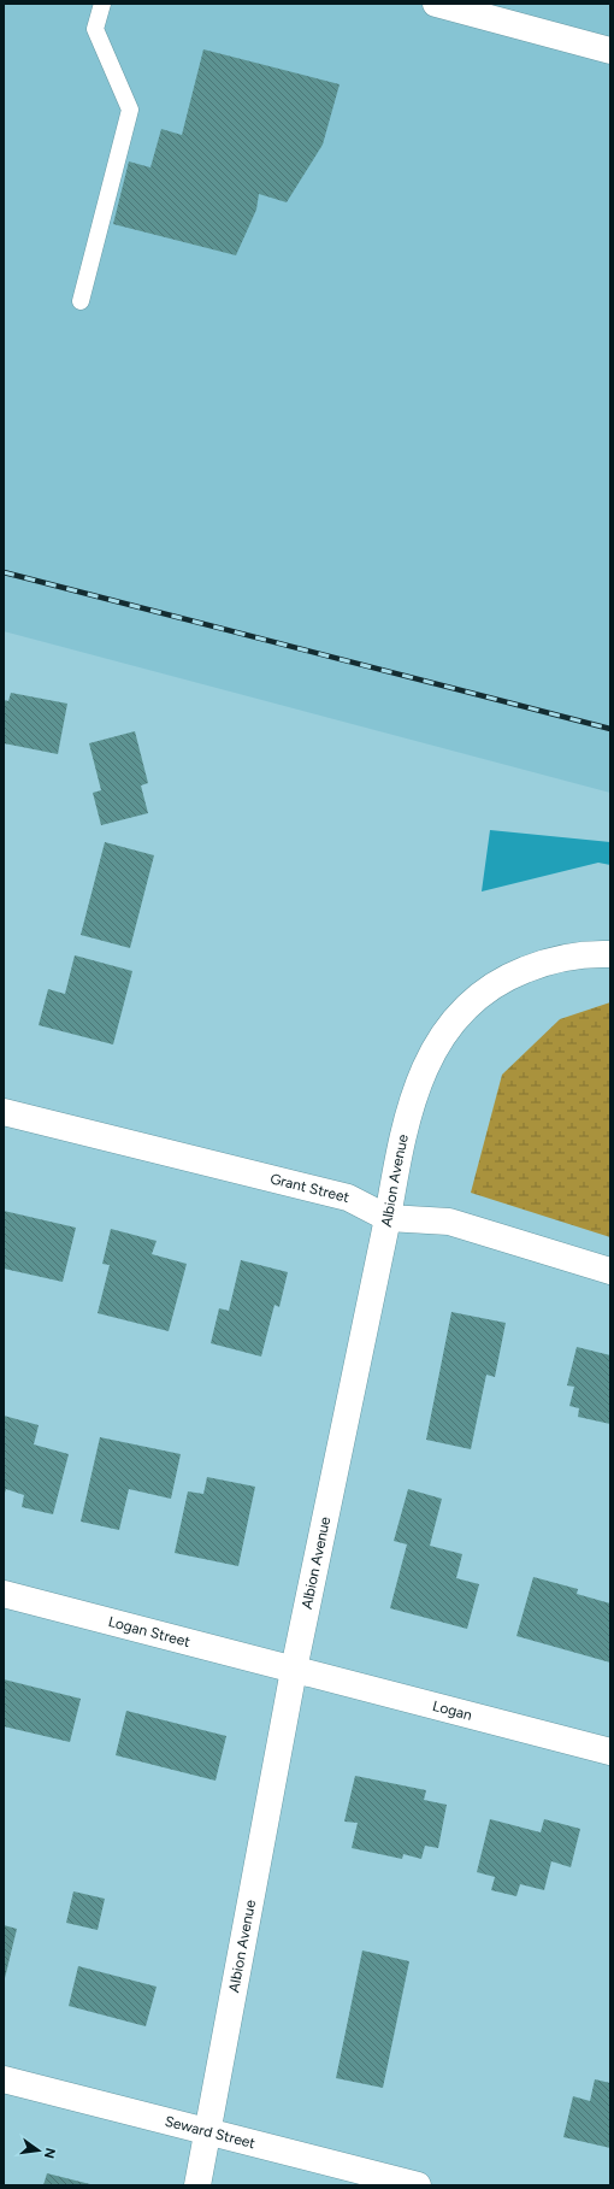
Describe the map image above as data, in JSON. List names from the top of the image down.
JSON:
{
  "streets": {
    "street": [
      "Albion Avenue",
      "Grant Street",
      "Logan Street",
      "Logan",
      "Seward Street"
    ]
  },
  "crossings": [
    ["Albion Avenue", "Grant Street"],
    ["Albion Avenue", "Logan Street"],
    ["Albion Avenue", "Logan"],
    ["Albion Avenue", "Seward Street"],
    ["Logan Street", "Logan"]
  ],
  "north": "right"
}
